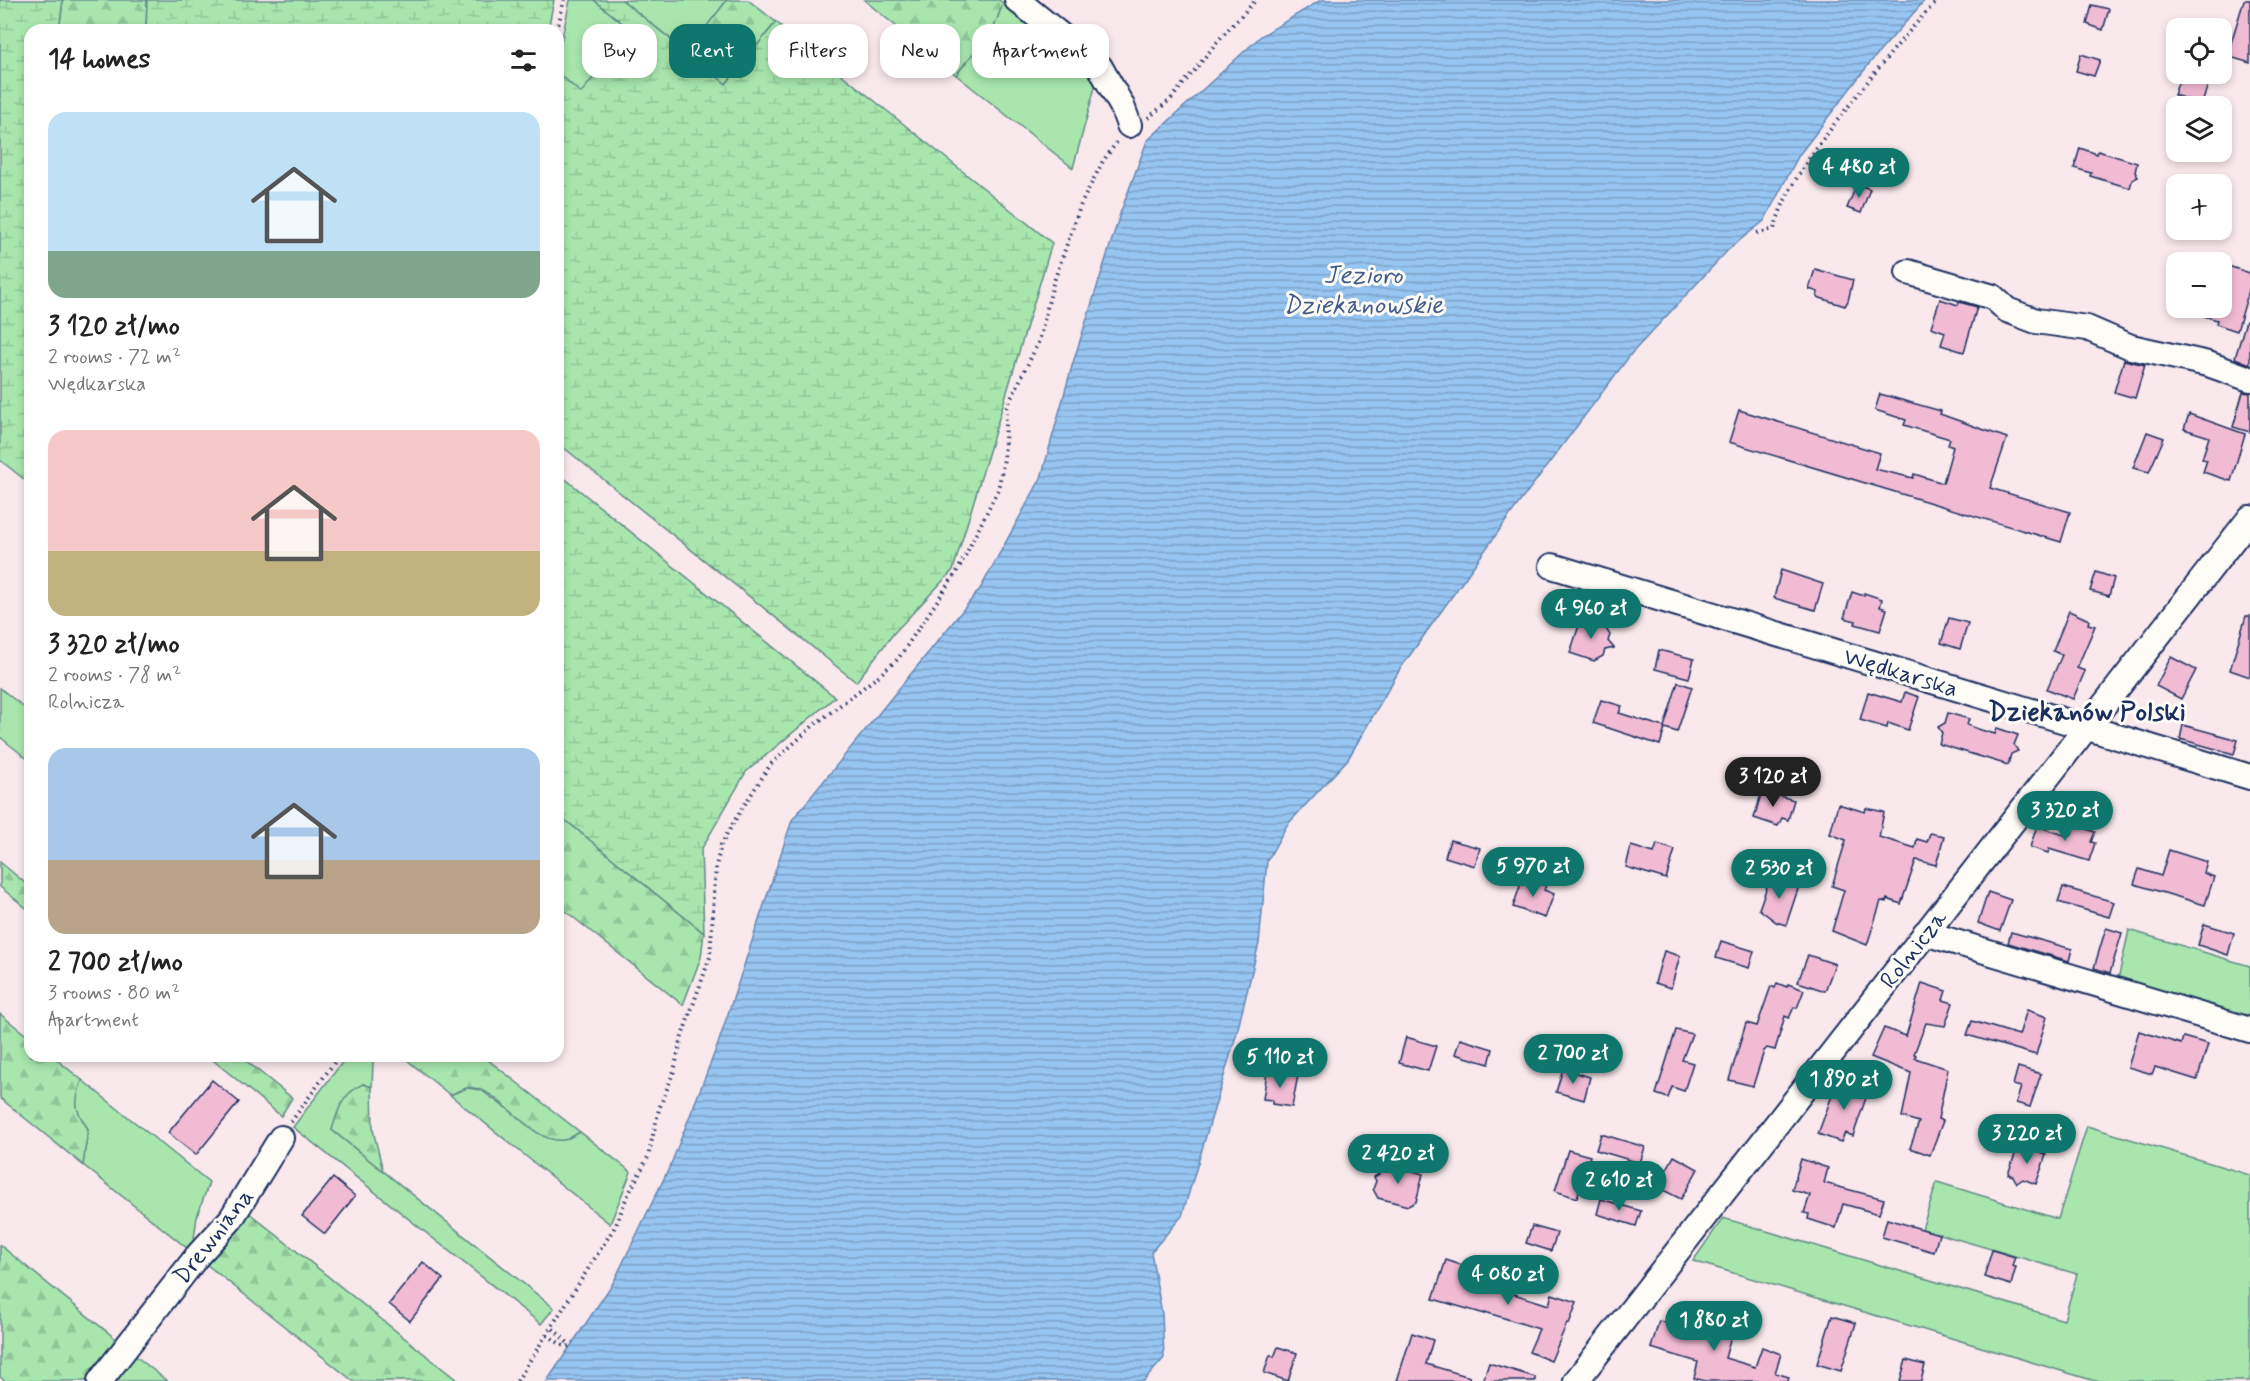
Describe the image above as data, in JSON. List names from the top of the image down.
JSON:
{
  "streets": {
    "street": ["Wędkarska", "Rolnicza", "Drewniana"]
  },
  "crossings": [
    ["Wędkarska", "Rolnicza"]
  ],
  "districts": ["Dziekanów Polski"],
  "water": ["Jezioro Dziekanowskie"],
  "page": {
    "map_buttons": ["+", "−"],
    "chip": [
      "Buy",
      "Rent",
      "Filters",
      "New",
      "Apartment"
    ],
    "heading": "14 homes",
    "list": [
      {
        "name": "3 120 zł/mo",
        "note": "2 rooms · 72 m² · Wędkarska"
      },
      {
        "name": "3 320 zł/mo",
        "note": "2 rooms · 78 m² · Rolnicza"
      },
      {
        "name": "2 700 zł/mo",
        "note": "3 rooms · 80 m² · Apartment"
      }
    ],
    "price": [
      "4 480 zł",
      "4 960 zł",
      "3 120 zł",
      "3 320 zł",
      "5 970 zł",
      "2 530 zł",
      "2 700 zł",
      "5 110 zł",
      "1 890 zł",
      "3 220 zł",
      "2 420 zł",
      "2 610 zł",
      "4 080 zł",
      "1 880 zł"
    ]
  }
}
